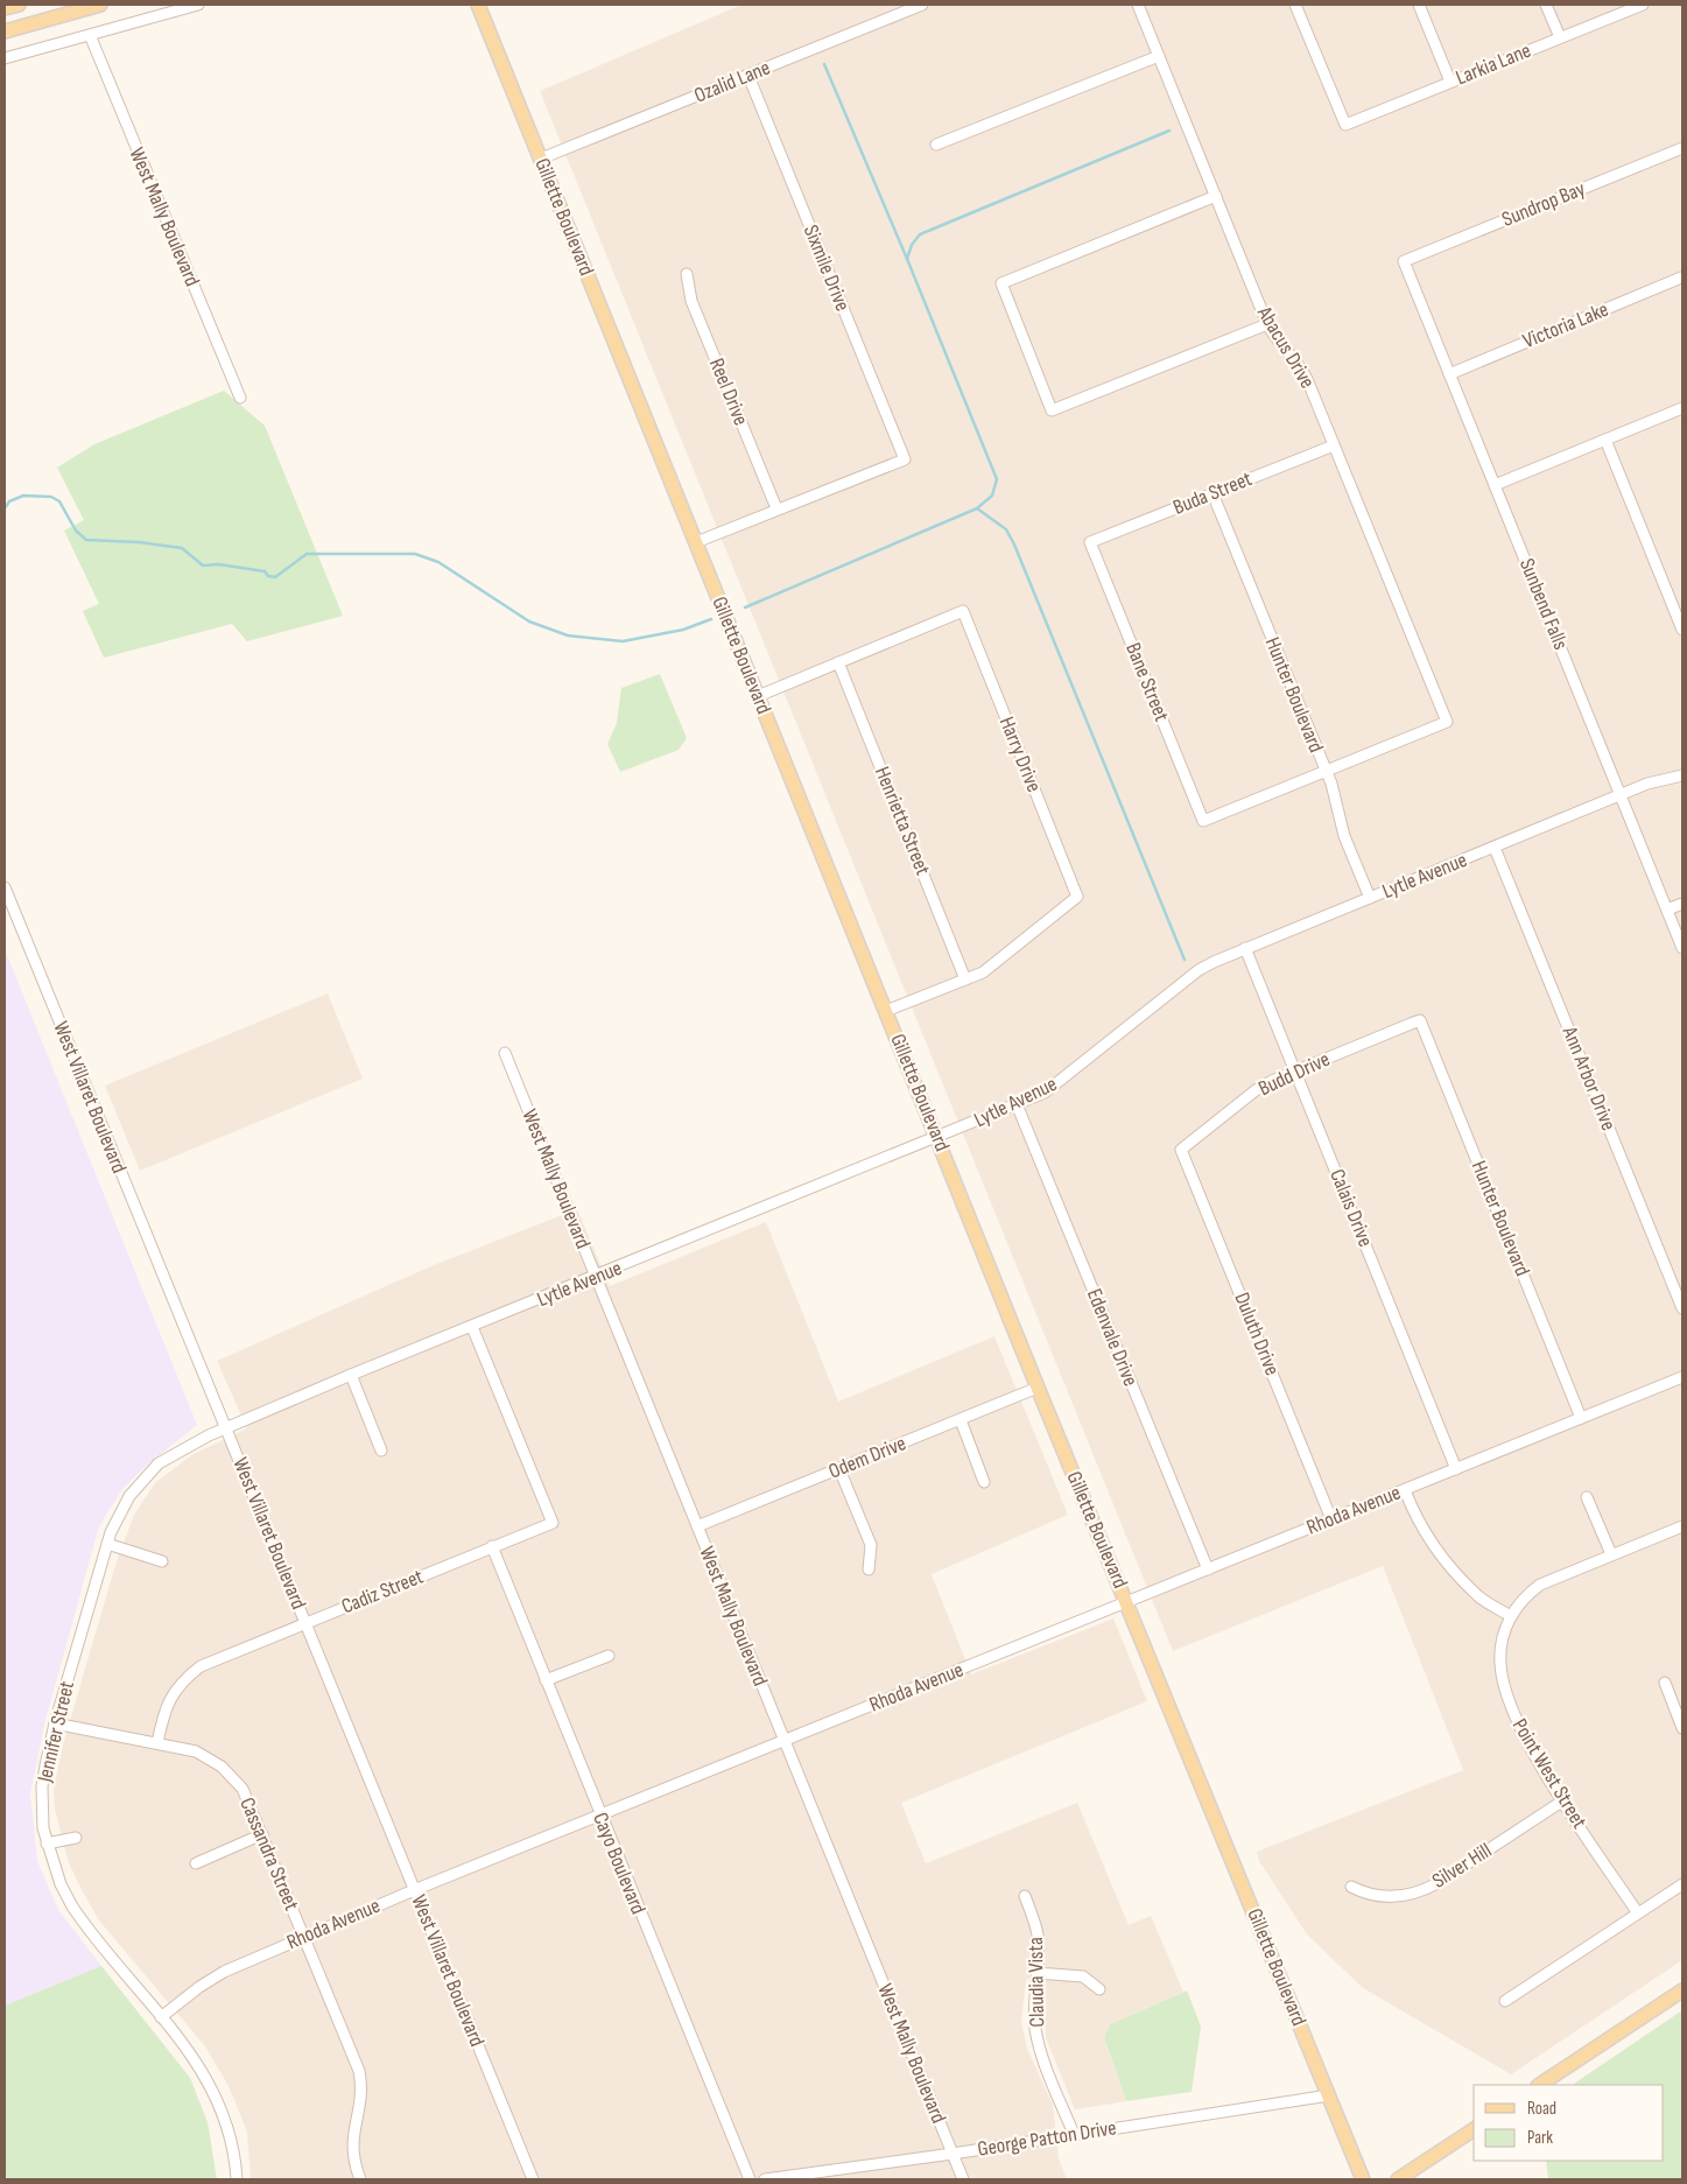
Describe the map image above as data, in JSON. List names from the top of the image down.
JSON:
{
  "streets": {
    "main road": ["Gillette Boulevard"],
    "street": [
      "Larkia Lane",
      "Ozalid Lane",
      "Sundrop Bay",
      "West Mally Boulevard",
      "Sixmile Drive",
      "Victoria Lake",
      "Abacus Drive",
      "Reel Drive",
      "Buda Street",
      "Sunbend Falls",
      "Bane Street",
      "Hunter Boulevard",
      "Harry Drive",
      "Henrietta Street",
      "Lytle Avenue",
      "Budd Drive",
      "Ann Arbor Drive",
      "West Villaret Boulevard",
      "Calais Drive",
      "Duluth Drive",
      "Edenvale Drive",
      "Odem Drive",
      "Rhoda Avenue",
      "Cadiz Street",
      "Jennifer Street",
      "Point West Street",
      "Cassandra Street",
      "Cayo Boulevard",
      "Silver Hill",
      "Claudia Vista",
      "George Patton Drive"
    ]
  },
  "crossings": [
    ["Ozalid Lane", "Gillette Boulevard"],
    ["Ozalid Lane", "Sixmile Drive"],
    ["Sundrop Bay", "Sunbend Falls"],
    ["West Mally Boulevard", "Lytle Avenue"],
    ["West Mally Boulevard", "Odem Drive"],
    ["West Mally Boulevard", "Rhoda Avenue"],
    ["West Mally Boulevard", "George Patton Drive"],
    ["Gillette Boulevard", "Lytle Avenue"],
    ["Gillette Boulevard", "Odem Drive"],
    ["Gillette Boulevard", "Rhoda Avenue"],
    ["Gillette Boulevard", "George Patton Drive"],
    ["Sixmile Drive", "Reel Drive"],
    ["Victoria Lake", "Sunbend Falls"],
    ["Abacus Drive", "Buda Street"],
    ["Abacus Drive", "Bane Street"],
    ["Abacus Drive", "Hunter Boulevard"],
    ["Buda Street", "Bane Street"],
    ["Buda Street", "Hunter Boulevard"],
    ["Sunbend Falls", "Lytle Avenue"],
    ["Bane Street", "Hunter Boulevard"],
    ["Hunter Boulevard", "Lytle Avenue"],
    ["Hunter Boulevard", "Budd Drive"],
    ["Hunter Boulevard", "Rhoda Avenue"],
    ["Harry Drive", "Henrietta Street"],
    ["Lytle Avenue", "Ann Arbor Drive"],
    ["Lytle Avenue", "West Villaret Boulevard"],
    ["Lytle Avenue", "Calais Drive"],
    ["Lytle Avenue", "Edenvale Drive"],
    ["Lytle Avenue", "Cadiz Street"],
    ["Lytle Avenue", "Jennifer Street"],
    ["Budd Drive", "Calais Drive"],
    ["Budd Drive", "Duluth Drive"],
    ["West Villaret Boulevard", "Rhoda Avenue"],
    ["West Villaret Boulevard", "Cadiz Street"],
    ["West Villaret Boulevard", "Jennifer Street"],
    ["Calais Drive", "Rhoda Avenue"],
    ["Duluth Drive", "Rhoda Avenue"],
    ["Edenvale Drive", "Rhoda Avenue"],
    ["Rhoda Avenue", "Jennifer Street"],
    ["Rhoda Avenue", "Cassandra Street"],
    ["Rhoda Avenue", "Cayo Boulevard"],
    ["Cadiz Street", "Cassandra Street"],
    ["Cadiz Street", "Cayo Boulevard"],
    ["Jennifer Street", "Cassandra Street"],
    ["Point West Street", "Silver Hill"],
    ["Claudia Vista", "George Patton Drive"]
  ],
  "legend": ["Road", "Park"]
}
